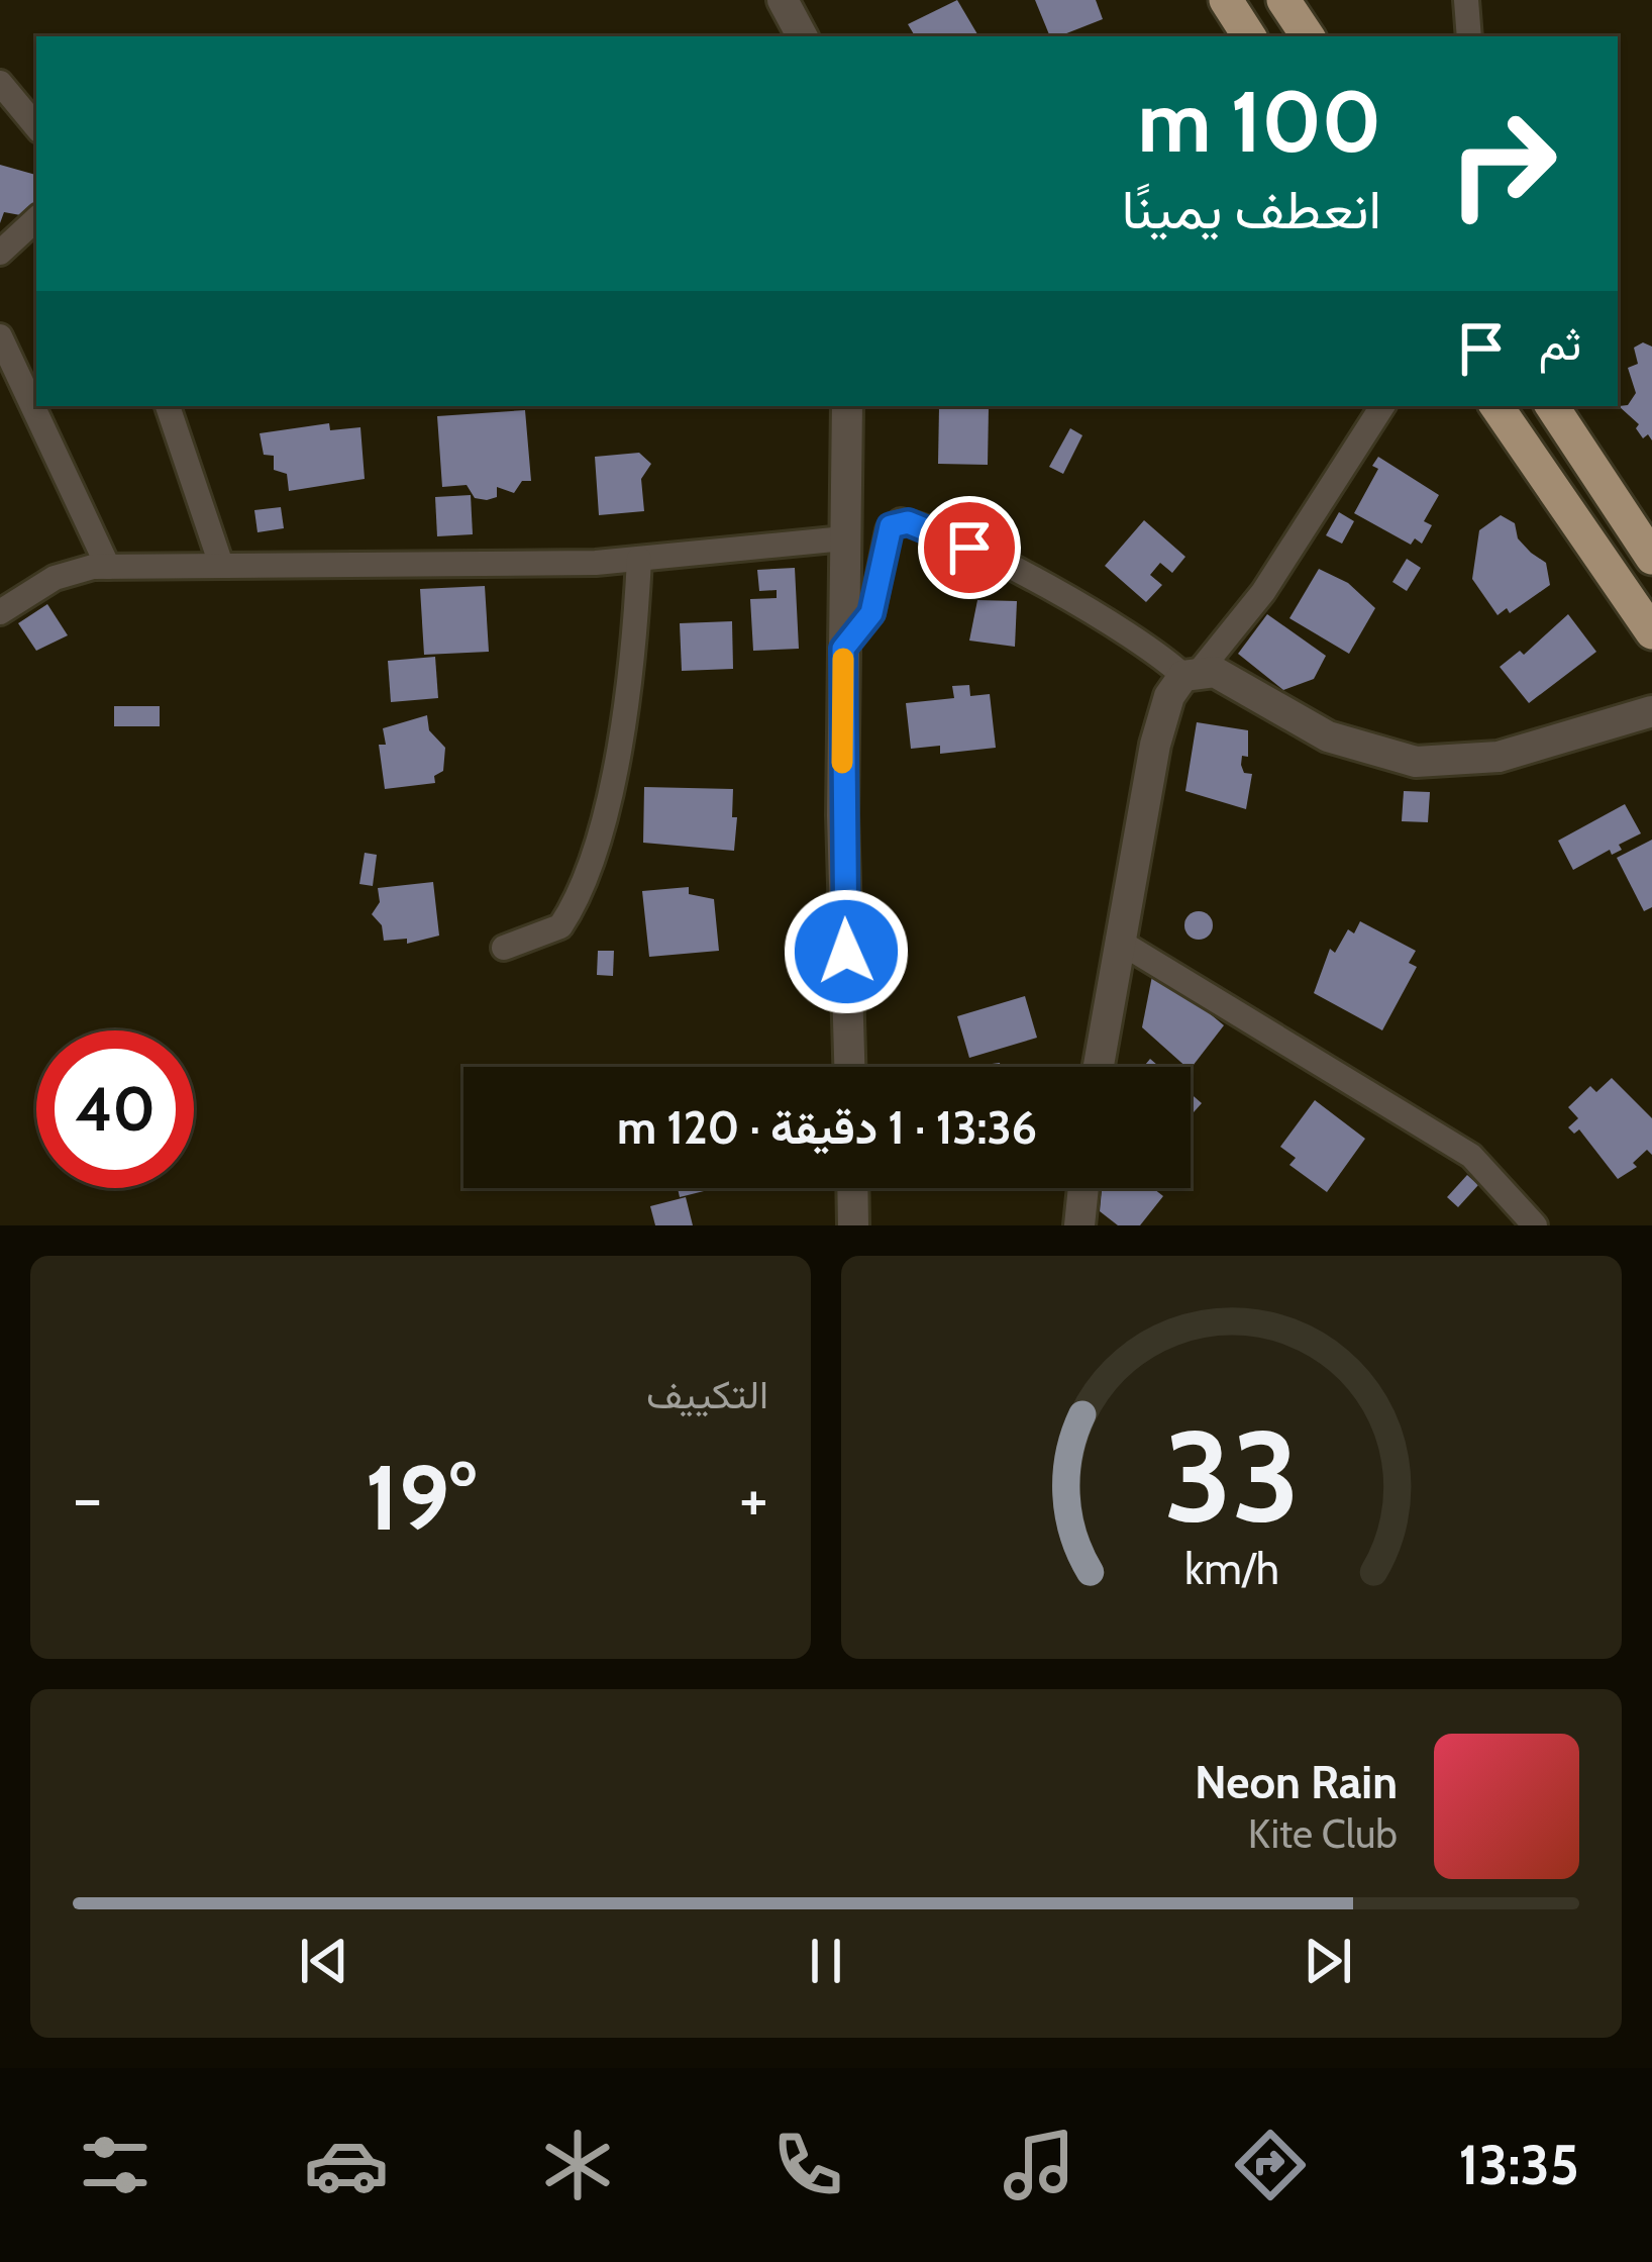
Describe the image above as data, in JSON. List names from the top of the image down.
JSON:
{
  "page": {
    "turn": ["100 m", "انعطف يمينًا"],
    "then": "ثم",
    "limit": "40",
    "trip": "13:36 · 1 دقيقة · 120 m",
    "tile": "التكييف",
    "heat": ["−", "19°", "+"],
    "song": ["Neon Rain", "Kite Club"],
    "tabs": "13:35",
    "gauge": ["33", "km/h"]
  }
}
